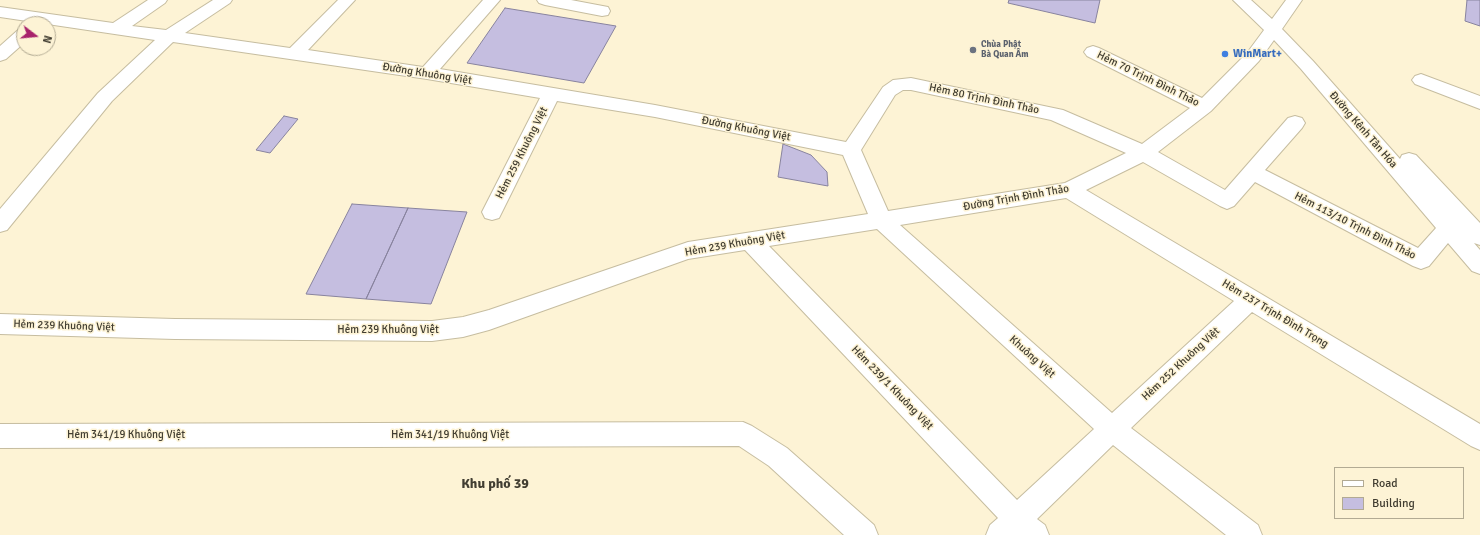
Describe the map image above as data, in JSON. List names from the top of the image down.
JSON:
{
  "streets": {
    "street": [
      "Đường Khuông Việt",
      "Hẻm 70 Trịnh Đình Thảo",
      "Hẻm 80 Trịnh Đình Thảo",
      "Đường Kênh Tân Hóa",
      "Hẻm 259 Khuông Việt",
      "Đường Trịnh Đình Thảo",
      "Hẻm 113/10 Trịnh Đình Thảo",
      "Hẻm 239 Khuông Việt",
      "Hẻm 237 Trịnh Đình Trọng",
      "Khuông Việt",
      "Hẻm 252 Khuông Việt",
      "Hẻm 239/1 Khuông Việt",
      "Hẻm 341/19 Khuông Việt"
    ]
  },
  "crossings": [
    ["Đường Khuông Việt", "Hẻm 80 Trịnh Đình Thảo"],
    ["Đường Khuông Việt", "Hẻm 259 Khuông Việt"],
    ["Đường Khuông Việt", "Khuông Việt"],
    ["Hẻm 70 Trịnh Đình Thảo", "Đường Trịnh Đình Thảo"],
    ["Hẻm 80 Trịnh Đình Thảo", "Đường Trịnh Đình Thảo"],
    ["Hẻm 80 Trịnh Đình Thảo", "Hẻm 113/10 Trịnh Đình Thảo"],
    ["Hẻm 80 Trịnh Đình Thảo", "Khuông Việt"],
    ["Đường Kênh Tân Hóa", "Đường Trịnh Đình Thảo"],
    ["Đường Kênh Tân Hóa", "Hẻm 113/10 Trịnh Đình Thảo"],
    ["Đường Trịnh Đình Thảo", "Hẻm 239 Khuông Việt"],
    ["Đường Trịnh Đình Thảo", "Hẻm 237 Trịnh Đình Trọng"],
    ["Đường Trịnh Đình Thảo", "Khuông Việt"],
    ["Hẻm 239 Khuông Việt", "Khuông Việt"],
    ["Hẻm 239 Khuông Việt", "Hẻm 239/1 Khuông Việt"],
    ["Hẻm 237 Trịnh Đình Trọng", "Hẻm 252 Khuông Việt"],
    ["Khuông Việt", "Hẻm 252 Khuông Việt"],
    ["Hẻm 252 Khuông Việt", "Hẻm 239/1 Khuông Việt"]
  ],
  "districts": ["Khu phố 39"],
  "places": ["Chùa Phật Bà Quan Âm", "WinMart+"],
  "legend": ["Road", "Building"],
  "north": "right"
}
